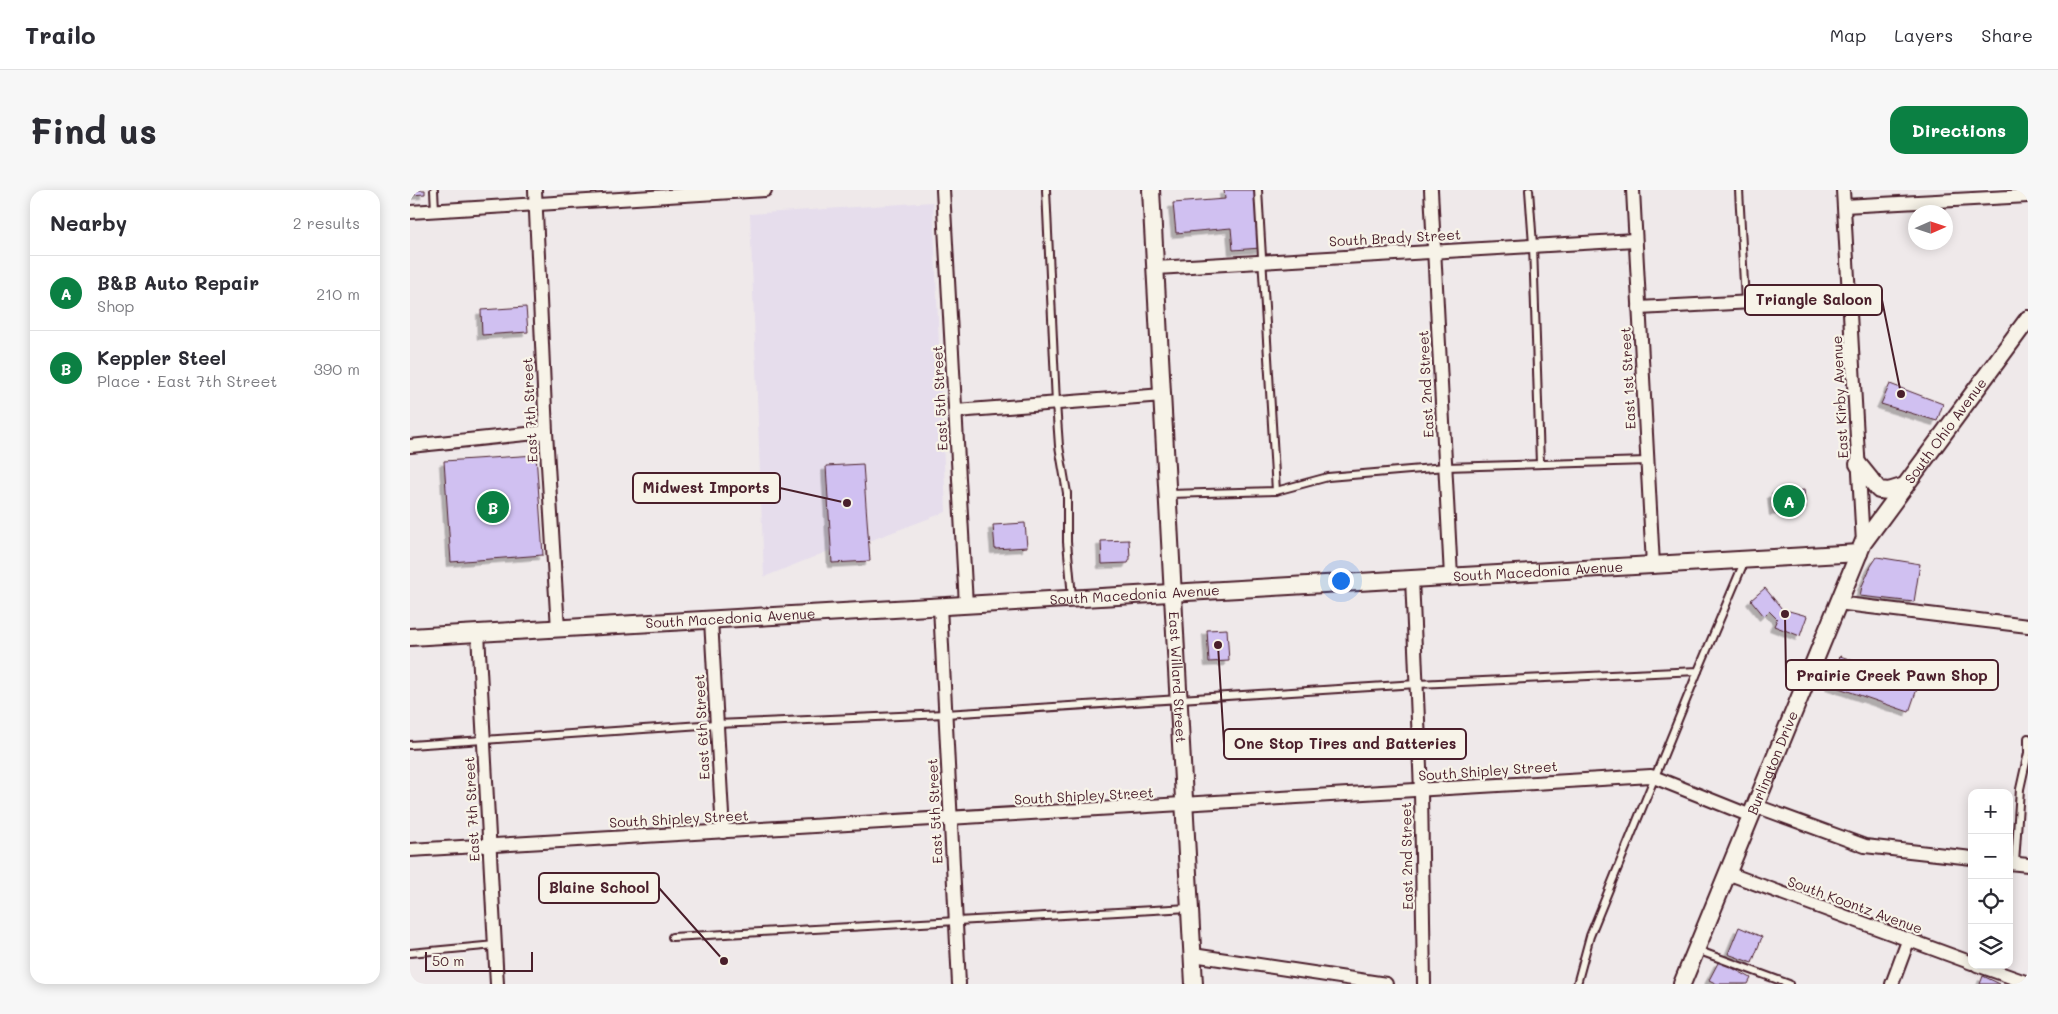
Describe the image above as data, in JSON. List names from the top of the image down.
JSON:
{
  "streets": {
    "street": [
      "South Brady Street",
      "East 1st Street",
      "East 2nd Street",
      "East Kirby Avenue",
      "East 5th Street",
      "East 7th Street",
      "South Ohio Avenue",
      "South Macedonia Avenue",
      "East Willard Street",
      "East 6th Street",
      "Burlington Drive",
      "South Shipley Street",
      "South Koontz Avenue"
    ]
  },
  "crossings": [
    ["South Brady Street", "East 1st Street"],
    ["South Brady Street", "East 2nd Street"],
    ["South Brady Street", "East Willard Street"],
    ["East 1st Street", "South Macedonia Avenue"],
    ["East 2nd Street", "South Macedonia Avenue"],
    ["East 2nd Street", "South Shipley Street"],
    ["East Kirby Avenue", "South Ohio Avenue"],
    ["East Kirby Avenue", "South Macedonia Avenue"],
    ["East Kirby Avenue", "Burlington Drive"],
    ["East 5th Street", "South Macedonia Avenue"],
    ["East 5th Street", "South Shipley Street"],
    ["East 7th Street", "South Macedonia Avenue"],
    ["East 7th Street", "South Shipley Street"],
    ["South Ohio Avenue", "South Macedonia Avenue"],
    ["South Ohio Avenue", "Burlington Drive"],
    ["South Macedonia Avenue", "East Willard Street"],
    ["South Macedonia Avenue", "East 6th Street"],
    ["South Macedonia Avenue", "Burlington Drive"],
    ["East Willard Street", "South Shipley Street"],
    ["East 6th Street", "South Shipley Street"],
    ["Burlington Drive", "South Shipley Street"],
    ["Burlington Drive", "South Koontz Avenue"]
  ],
  "places": [
    "Triangle Saloon",
    "Midwest Imports",
    "Prairie Creek Pawn Shop",
    "One Stop Tires and Batteries",
    "Blaine School"
  ],
  "scale_bar": "50 m",
  "north": "right",
  "page": {
    "header": "Trailo",
    "nav": ["Map", "Layers", "Share"],
    "buttons": "Directions",
    "title": "Find us",
    "heading": ["Nearby", "2 results"],
    "list": [
      {
        "mark": "A",
        "name": "B&B Auto Repair",
        "note": "Shop",
        "value": "210 m"
      },
      {
        "mark": "B",
        "name": "Keppler Steel",
        "note": "Place · East 7th Street",
        "value": "390 m"
      }
    ],
    "pins": ["A", "B"],
    "map_buttons": ["+", "−"],
    "scale": "50 m"
  }
}
